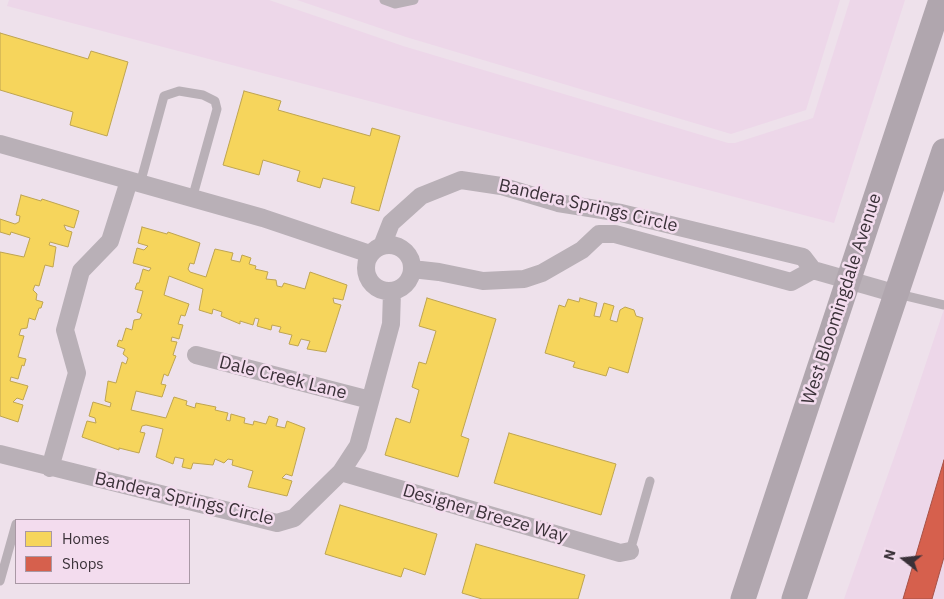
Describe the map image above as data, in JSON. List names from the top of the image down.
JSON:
{
  "streets": {
    "main road": ["West Bloomingdale Avenue"],
    "street": ["Bandera Springs Circle", "Dale Creek Lane", "Designer Breeze Way"]
  },
  "crossings": [
    ["Bandera Springs Circle", "West Bloomingdale Avenue"],
    ["Bandera Springs Circle", "Dale Creek Lane"],
    ["Bandera Springs Circle", "Designer Breeze Way"]
  ],
  "legend": ["Homes", "Shops"],
  "north": "left"
}
